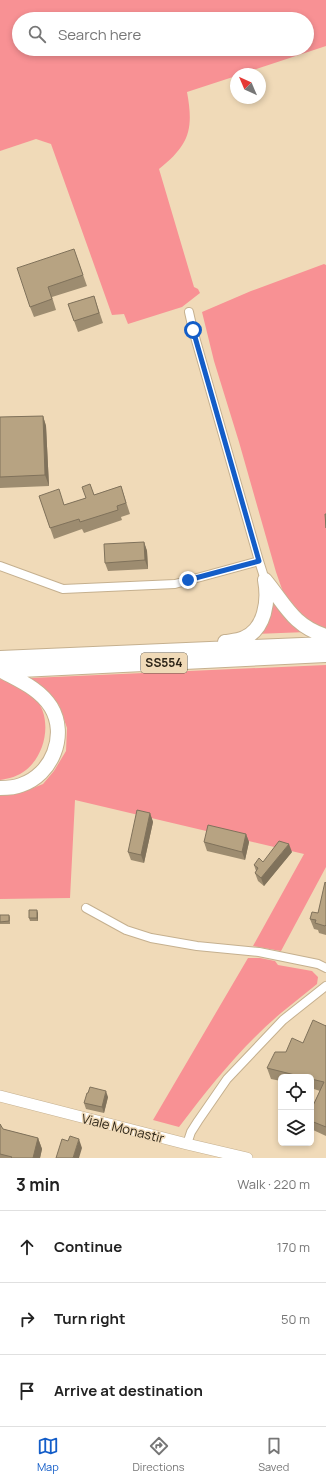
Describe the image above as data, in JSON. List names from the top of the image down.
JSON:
{
  "streets": {
    "highway": ["SS554"],
    "main road": ["Viale Monastir"]
  },
  "north": "top left",
  "page": {
    "search": "Search here",
    "heading": ["3 min", "Walk · 220 m"],
    "list": [
      ["Continue", "170 m"],
      ["Turn right", "50 m"],
      "Arrive at destination"
    ],
    "nav": ["Map", "Directions", "Saved"]
  }
}
